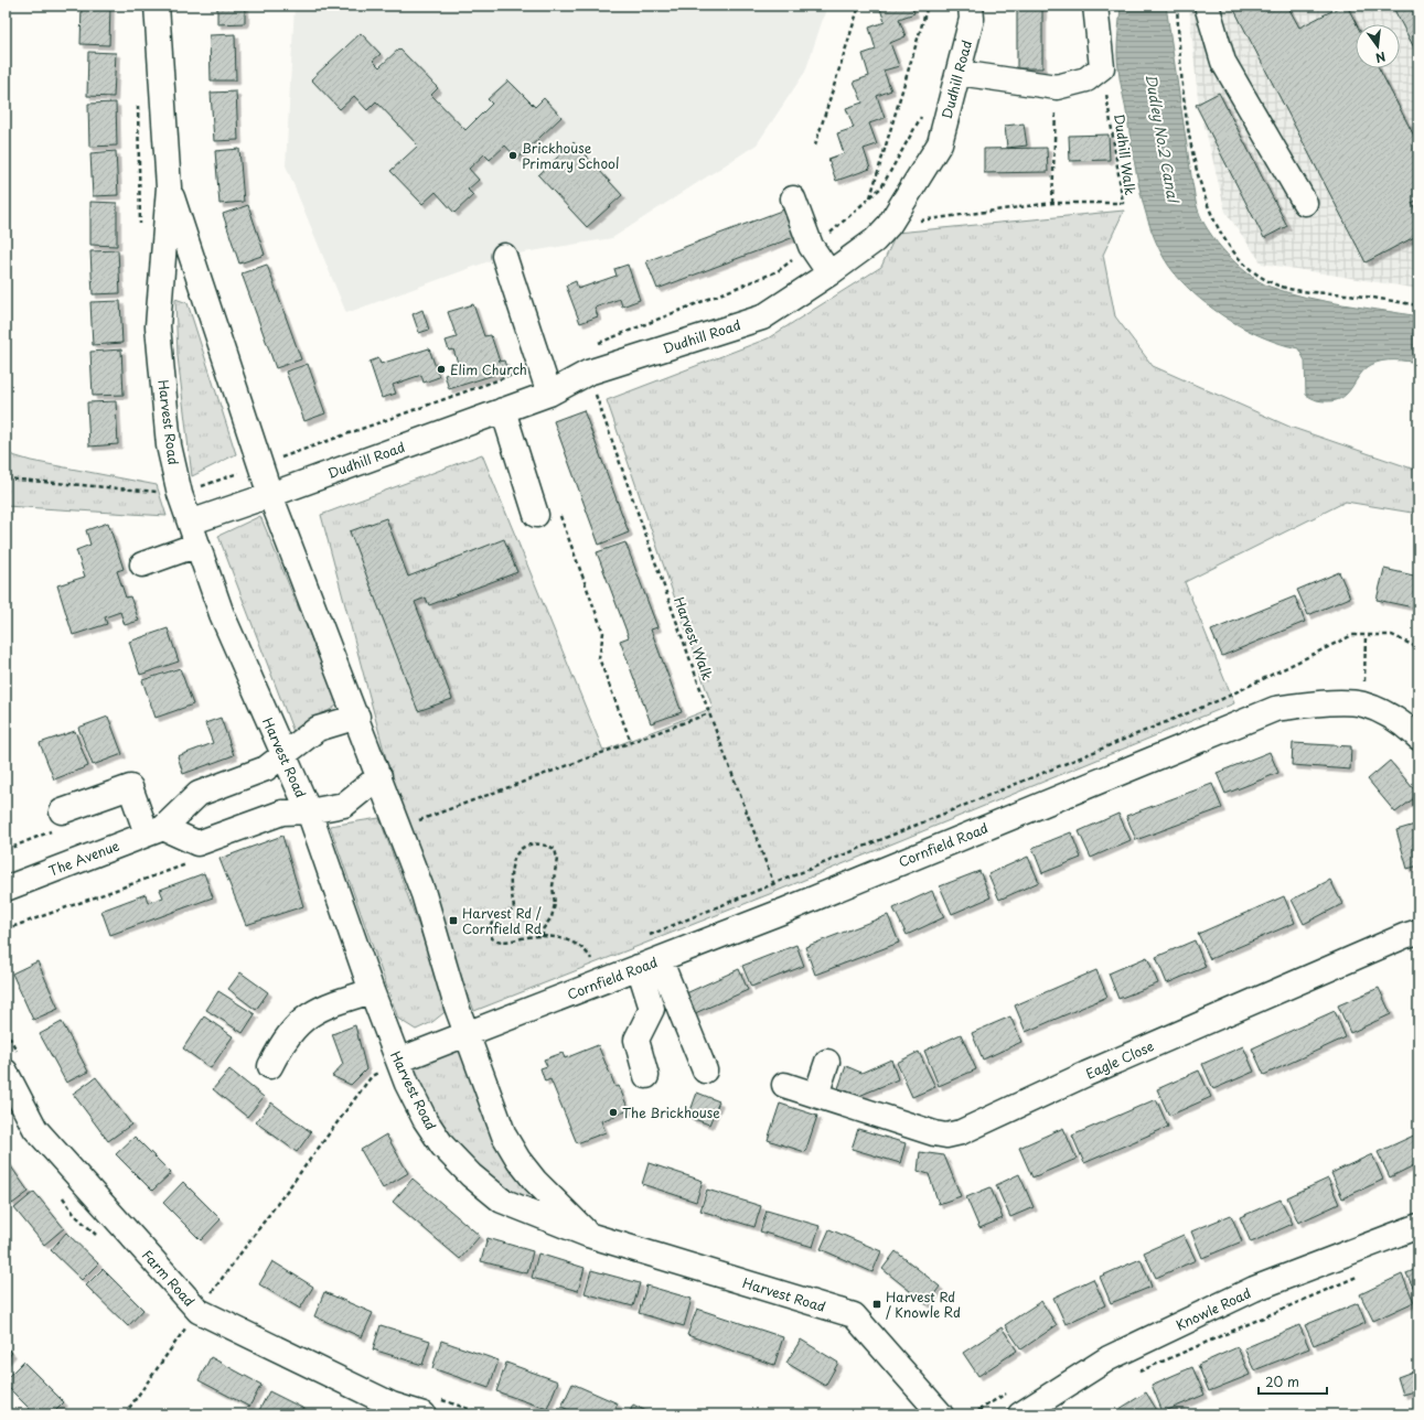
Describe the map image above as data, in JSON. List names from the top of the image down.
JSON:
{
  "streets": {
    "street": [
      "Dudhill Road",
      "Harvest Road",
      "Cornfield Road",
      "The Avenue",
      "Eagle Close",
      "Farm Road",
      "Knowle Road"
    ],
    "path": ["Dudhill Walk", "Harvest Walk"]
  },
  "crossings": [
    ["Dudhill Road", "Dudhill Walk"],
    ["Dudhill Road", "Harvest Road"],
    ["Dudhill Road", "Harvest Walk"],
    ["Harvest Road", "Cornfield Road"],
    ["Harvest Road", "The Avenue"],
    ["Harvest Walk", "Cornfield Road"]
  ],
  "water": ["Dudley No.2 Canal"],
  "places": {
    "other": ["Brickhouse Primary School", "Elim Church", "The Brickhouse"],
    "transit": ["Harvest Rd / Cornfield Rd", "Harvest Rd / Knowle Rd"]
  },
  "scale_bar": "20 m",
  "north": "bottom"
}
